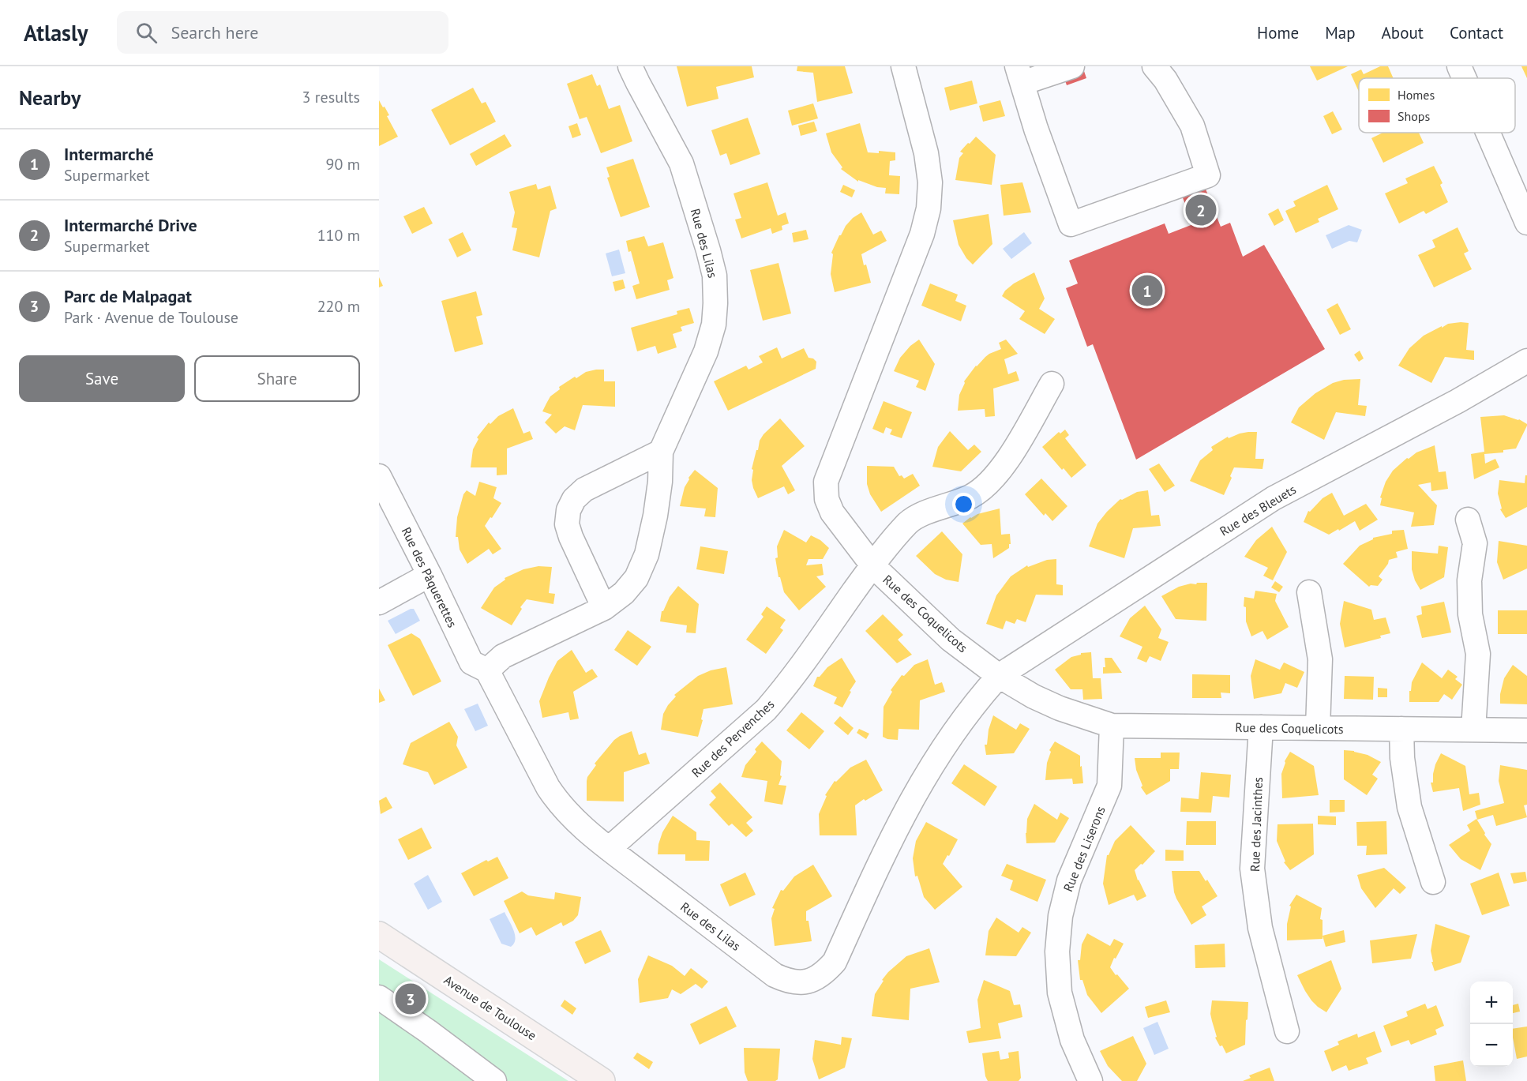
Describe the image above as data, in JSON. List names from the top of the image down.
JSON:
{
  "streets": {
    "main road": ["Avenue de Toulouse"],
    "street": [
      "Rue des Lilas",
      "Rue des Bleuets",
      "Rue des Pâquerettes",
      "Rue des Coquelicots",
      "Rue des Pervenches",
      "Rue des Jacinthes",
      "Rue des Liserons"
    ]
  },
  "crossings": [
    ["Rue des Lilas", "Rue des Bleuets"],
    ["Rue des Lilas", "Rue des Pâquerettes"],
    ["Rue des Lilas", "Rue des Coquelicots"],
    ["Rue des Lilas", "Rue des Pervenches"],
    ["Rue des Bleuets", "Rue des Coquelicots"],
    ["Rue des Coquelicots", "Rue des Pervenches"],
    ["Rue des Coquelicots", "Rue des Jacinthes"],
    ["Rue des Coquelicots", "Rue des Liserons"]
  ],
  "legend": ["Homes", "Shops"],
  "page": {
    "header": "Atlasly",
    "search": "Search here",
    "nav": [
      "Home",
      "Map",
      "About",
      "Contact"
    ],
    "heading": ["Nearby", "3 results"],
    "list": [
      {
        "mark": "1",
        "name": "Intermarché",
        "note": "Supermarket",
        "value": "90 m"
      },
      {
        "mark": "2",
        "name": "Intermarché Drive",
        "note": "Supermarket",
        "value": "110 m"
      },
      {
        "mark": "3",
        "name": "Parc de Malpagat",
        "note": "Park · Avenue de Toulouse",
        "value": "220 m"
      }
    ],
    "pins": ["2", "1", "3"],
    "buttons": ["Save", "Share"],
    "map_buttons": ["+", "−"]
  }
}
